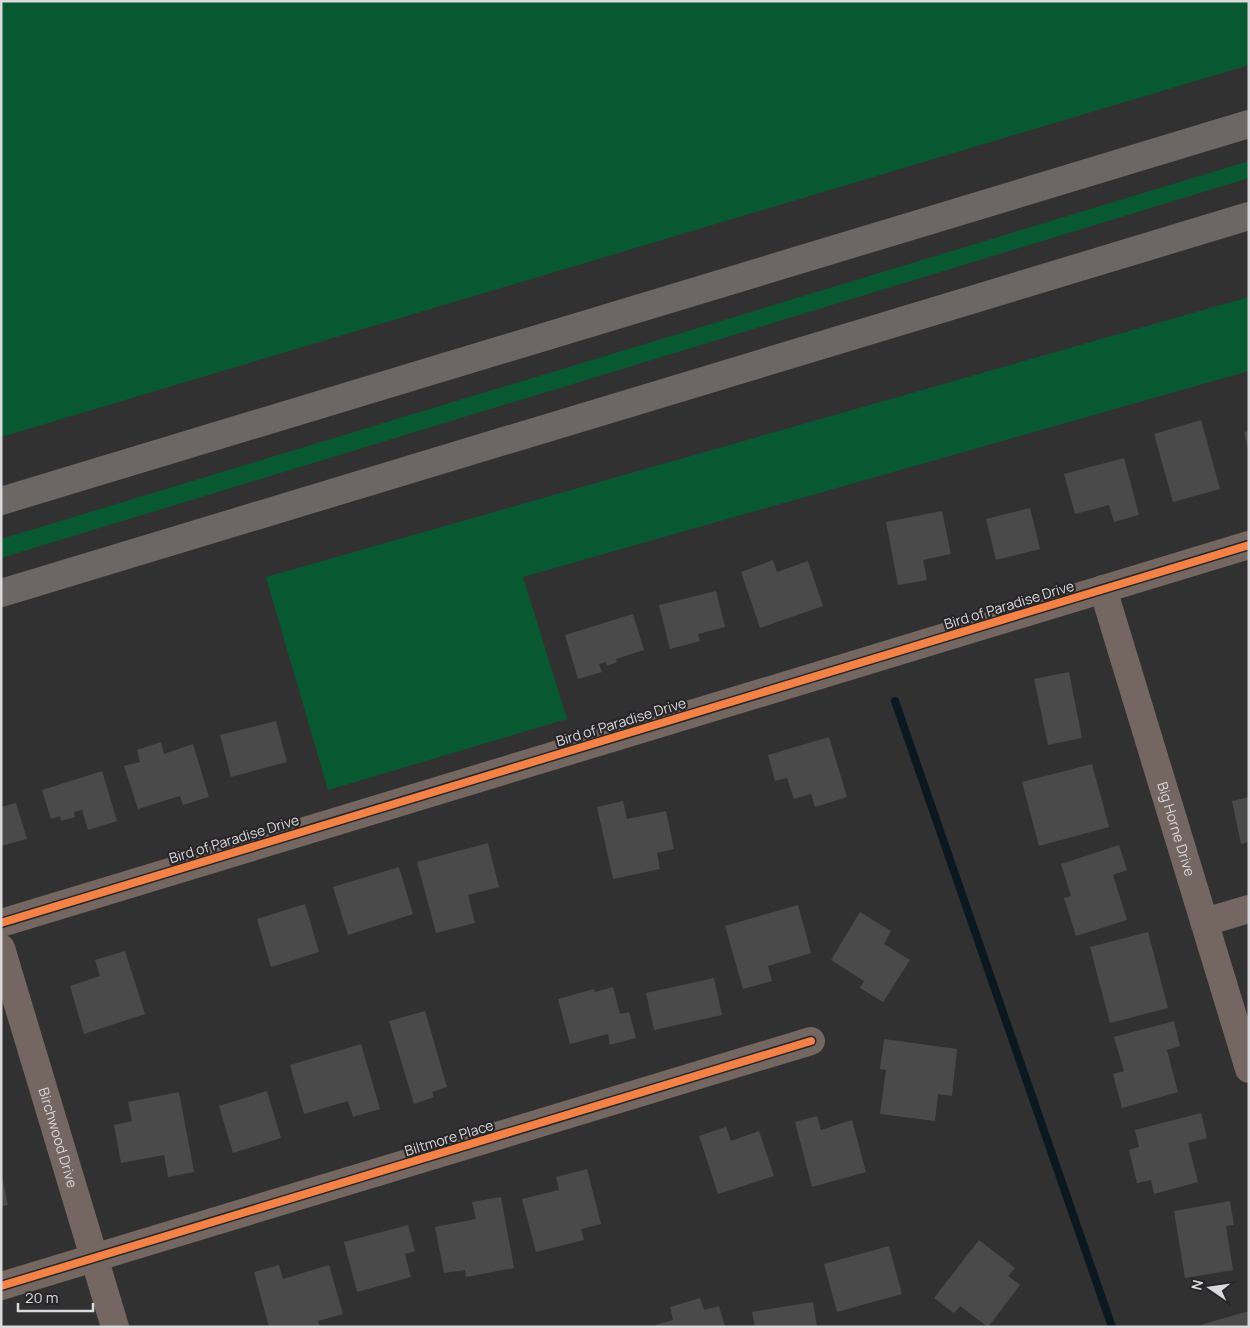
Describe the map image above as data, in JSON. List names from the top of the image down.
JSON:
{
  "streets": {
    "street": [
      "Bird of Paradise Drive",
      "Big Horne Drive",
      "Birchwood Drive",
      "Biltmore Place"
    ]
  },
  "crossings": [
    ["Bird of Paradise Drive", "Big Horne Drive"],
    ["Birchwood Drive", "Biltmore Place"]
  ],
  "scale_bar": "20 m",
  "north": "left"
}
